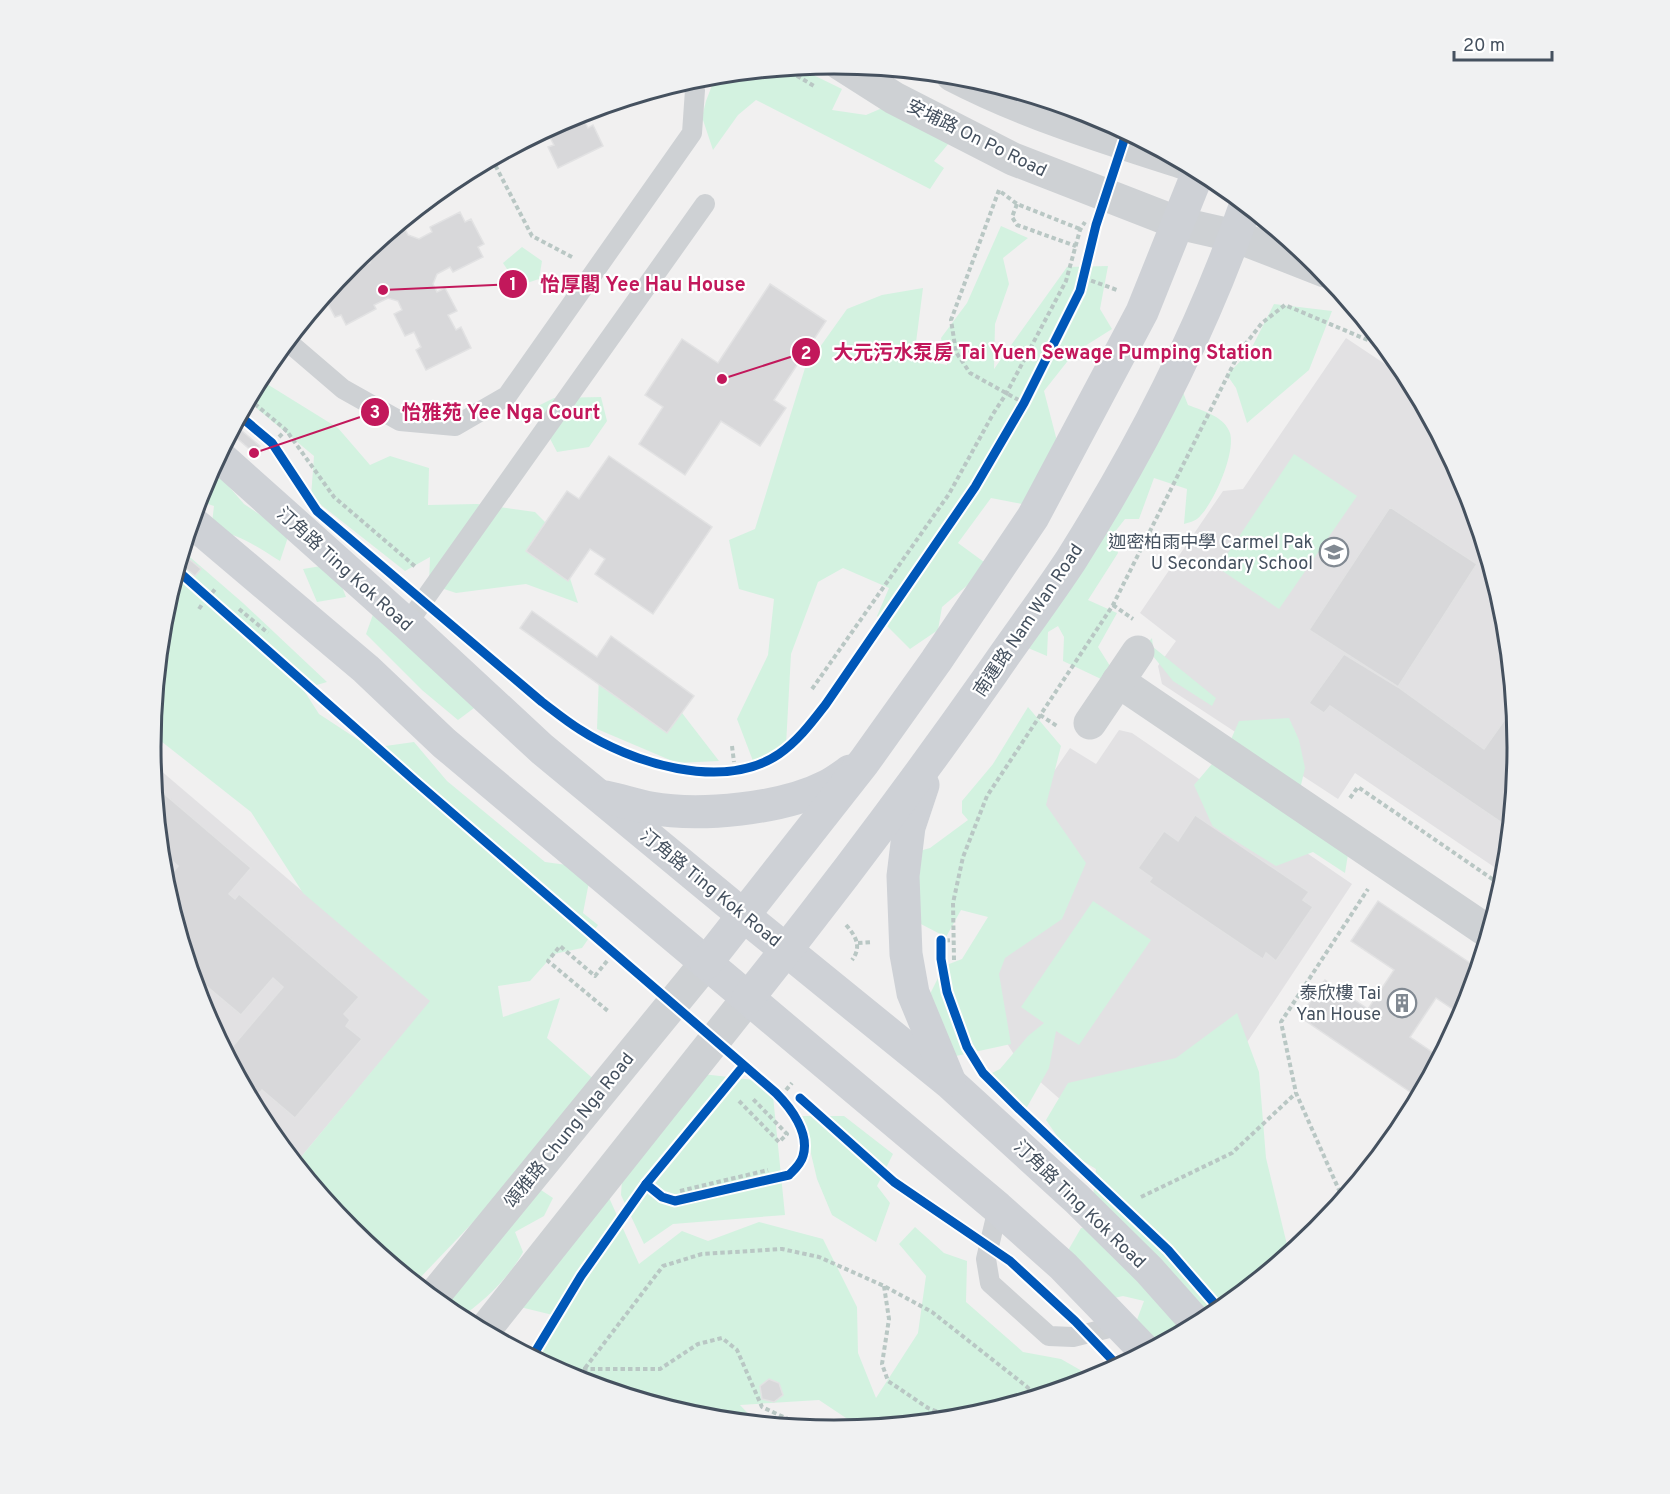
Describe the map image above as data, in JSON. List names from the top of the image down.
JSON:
{
  "streets": {
    "main road": ["汀角路 Ting Kok Road", "南運路 Nam Wan Road"],
    "street": ["安埔路 On Po Road", "頌雅路 Chung Nga Road"]
  },
  "crossings": [
    ["安埔路 On Po Road", "南運路 Nam Wan Road"],
    ["汀角路 Ting Kok Road", "南運路 Nam Wan Road"]
  ],
  "places": {
    "other": ["怡厚閣 Yee Hau House", "大元污水泵房 Tai Yuen Sewage Pumping Station", "怡雅苑 Yee Nga Court"],
    "school or university": ["迦密柏雨中學 Carmel Pak U Secondary School"],
    "building": ["泰欣樓 Tai Yan House"]
  },
  "scale_bar": "20 m"
}
